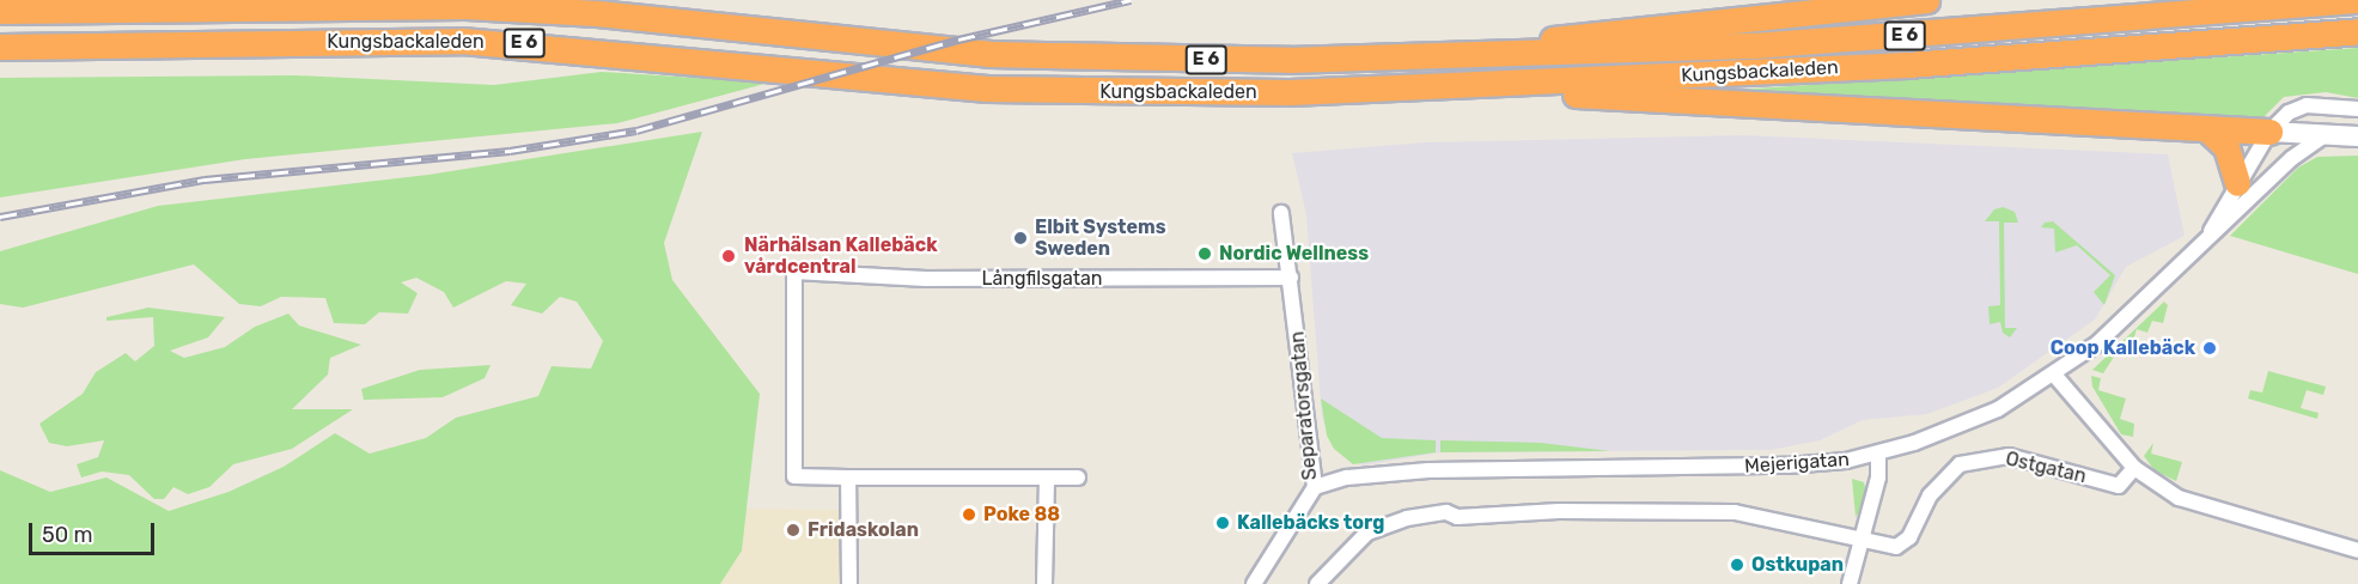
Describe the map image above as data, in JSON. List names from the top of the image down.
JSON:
{
  "streets": {
    "highway": ["E 6", "Kungsbackaleden"],
    "street": [
      "Långfilsgatan",
      "Separatorsgatan",
      "Mejerigatan",
      "Ostgatan"
    ]
  },
  "crossings": [
    ["Långfilsgatan", "Separatorsgatan"],
    ["Separatorsgatan", "Mejerigatan"]
  ],
  "places": [
    "Elbit Systems Sweden",
    "Nordic Wellness",
    "Närhälsan Kallebäck vårdcentral",
    "Coop Kallebäck",
    "Poke 88",
    "Kallebäcks torg",
    "Fridaskolan",
    "Ostkupan"
  ],
  "scale_bar": "50 m"
}
